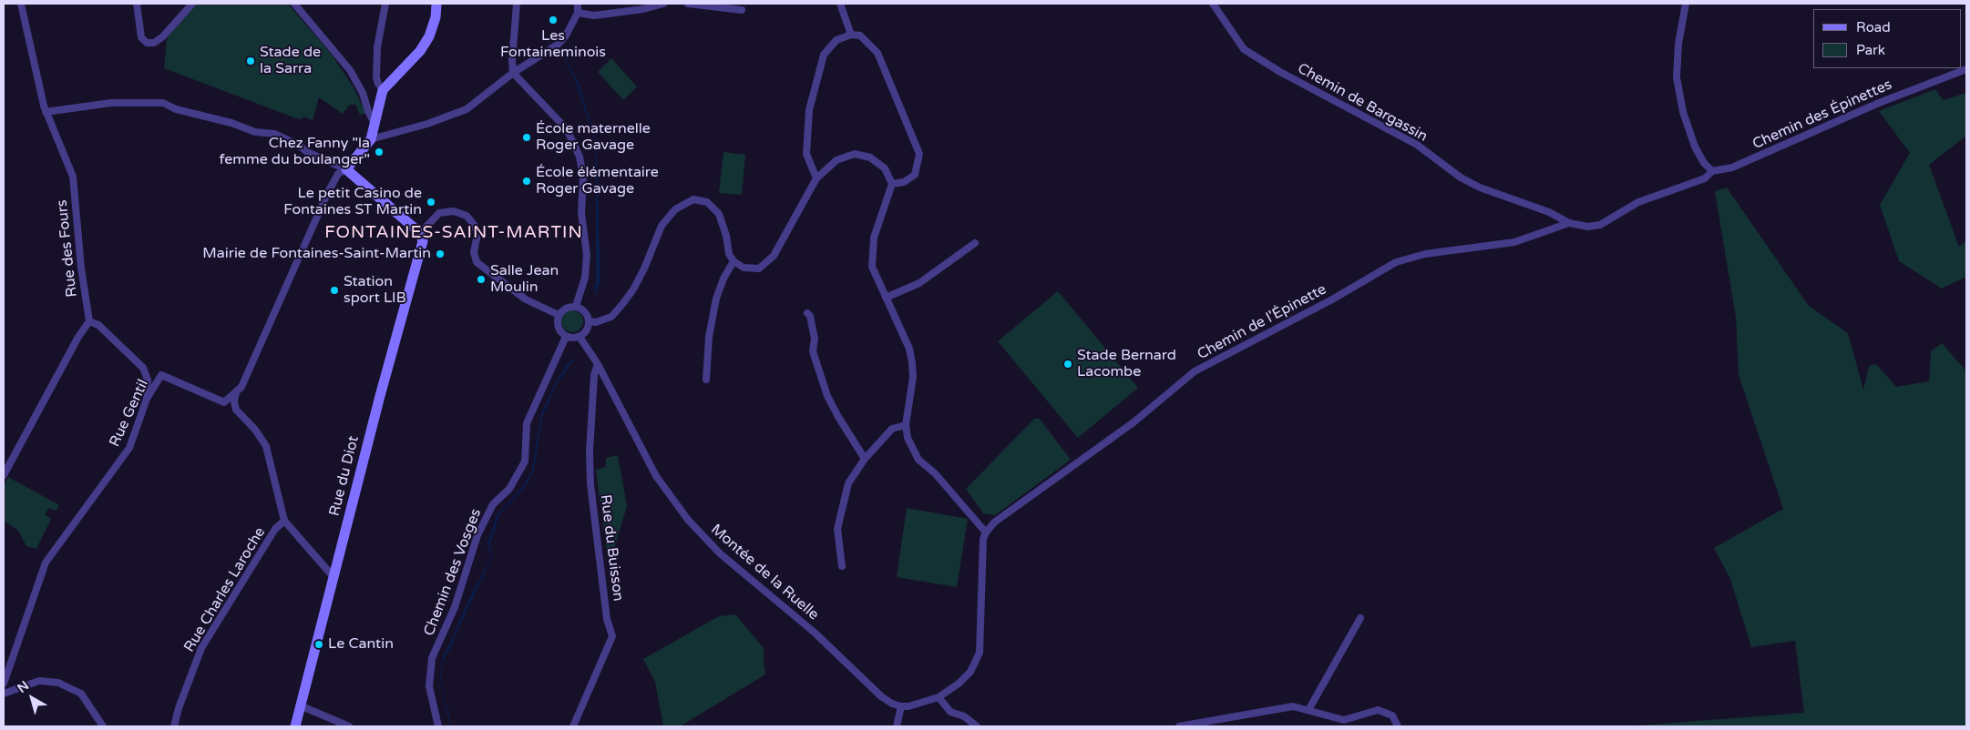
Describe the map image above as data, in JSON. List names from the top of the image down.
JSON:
{
  "streets": {
    "street": [
      "Chemin de Bargassin",
      "Chemin des Épinettes",
      "Rue des Fours",
      "Chemin de l'Épinette",
      "Rue Gentil",
      "Rue du Diot",
      "Rue du Buisson",
      "Chemin des Vosges",
      "Montée de la Ruelle",
      "Rue Charles Laroche"
    ]
  },
  "crossings": [
    ["Chemin de Bargassin", "Chemin de l'Épinette"],
    ["Chemin des Épinettes", "Chemin de l'Épinette"],
    ["Rue du Buisson", "Montée de la Ruelle"],
    ["Chemin des Vosges", "Montée de la Ruelle"]
  ],
  "districts": ["FONTAINES-SAINT-MARTIN"],
  "places": [
    "Les Fontaineminois",
    "Stade de la Sarra",
    "École maternelle Roger Gavage",
    "Chez Fanny \"la femme du boulanger\"",
    "École élémentaire Roger Gavage",
    "Le petit Casino de Fontaines ST Martin",
    "Mairie de Fontaines-Saint-Martin",
    "Salle Jean Moulin",
    "Station sport LIB",
    "Stade Bernard Lacombe",
    "Le Cantin"
  ],
  "legend": ["Road", "Park"],
  "north": "top left"
}
